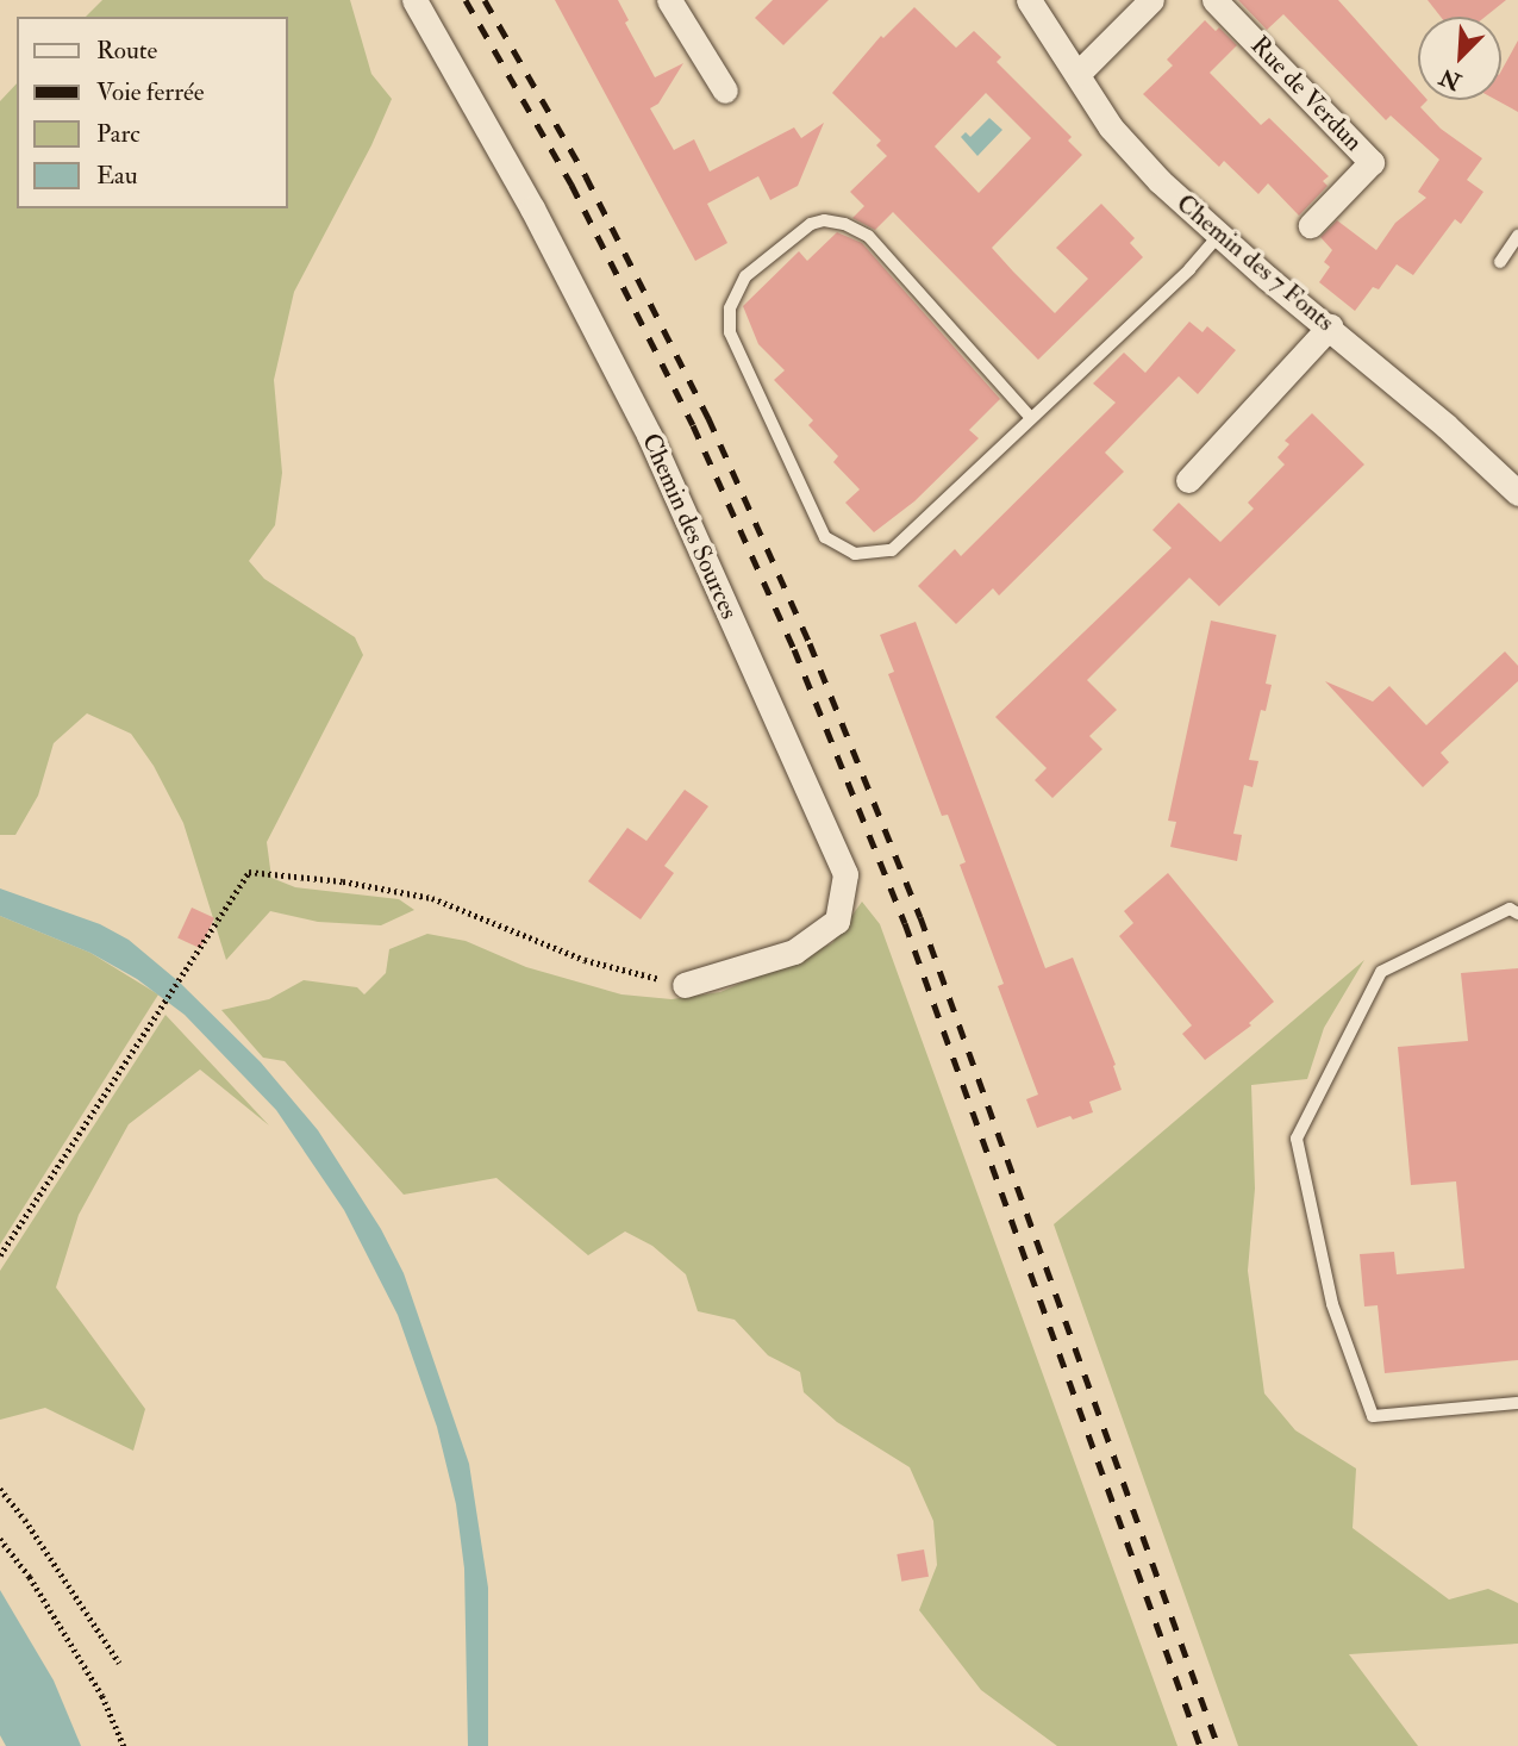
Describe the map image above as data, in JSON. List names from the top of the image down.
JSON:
{
  "streets": {
    "street": ["Rue de Verdun", "Chemin des 7 Fonts", "Chemin des Sources"]
  },
  "legend": [
    "Route",
    "Voie ferrée",
    "Parc",
    "Eau"
  ],
  "north": "bottom left"
}
